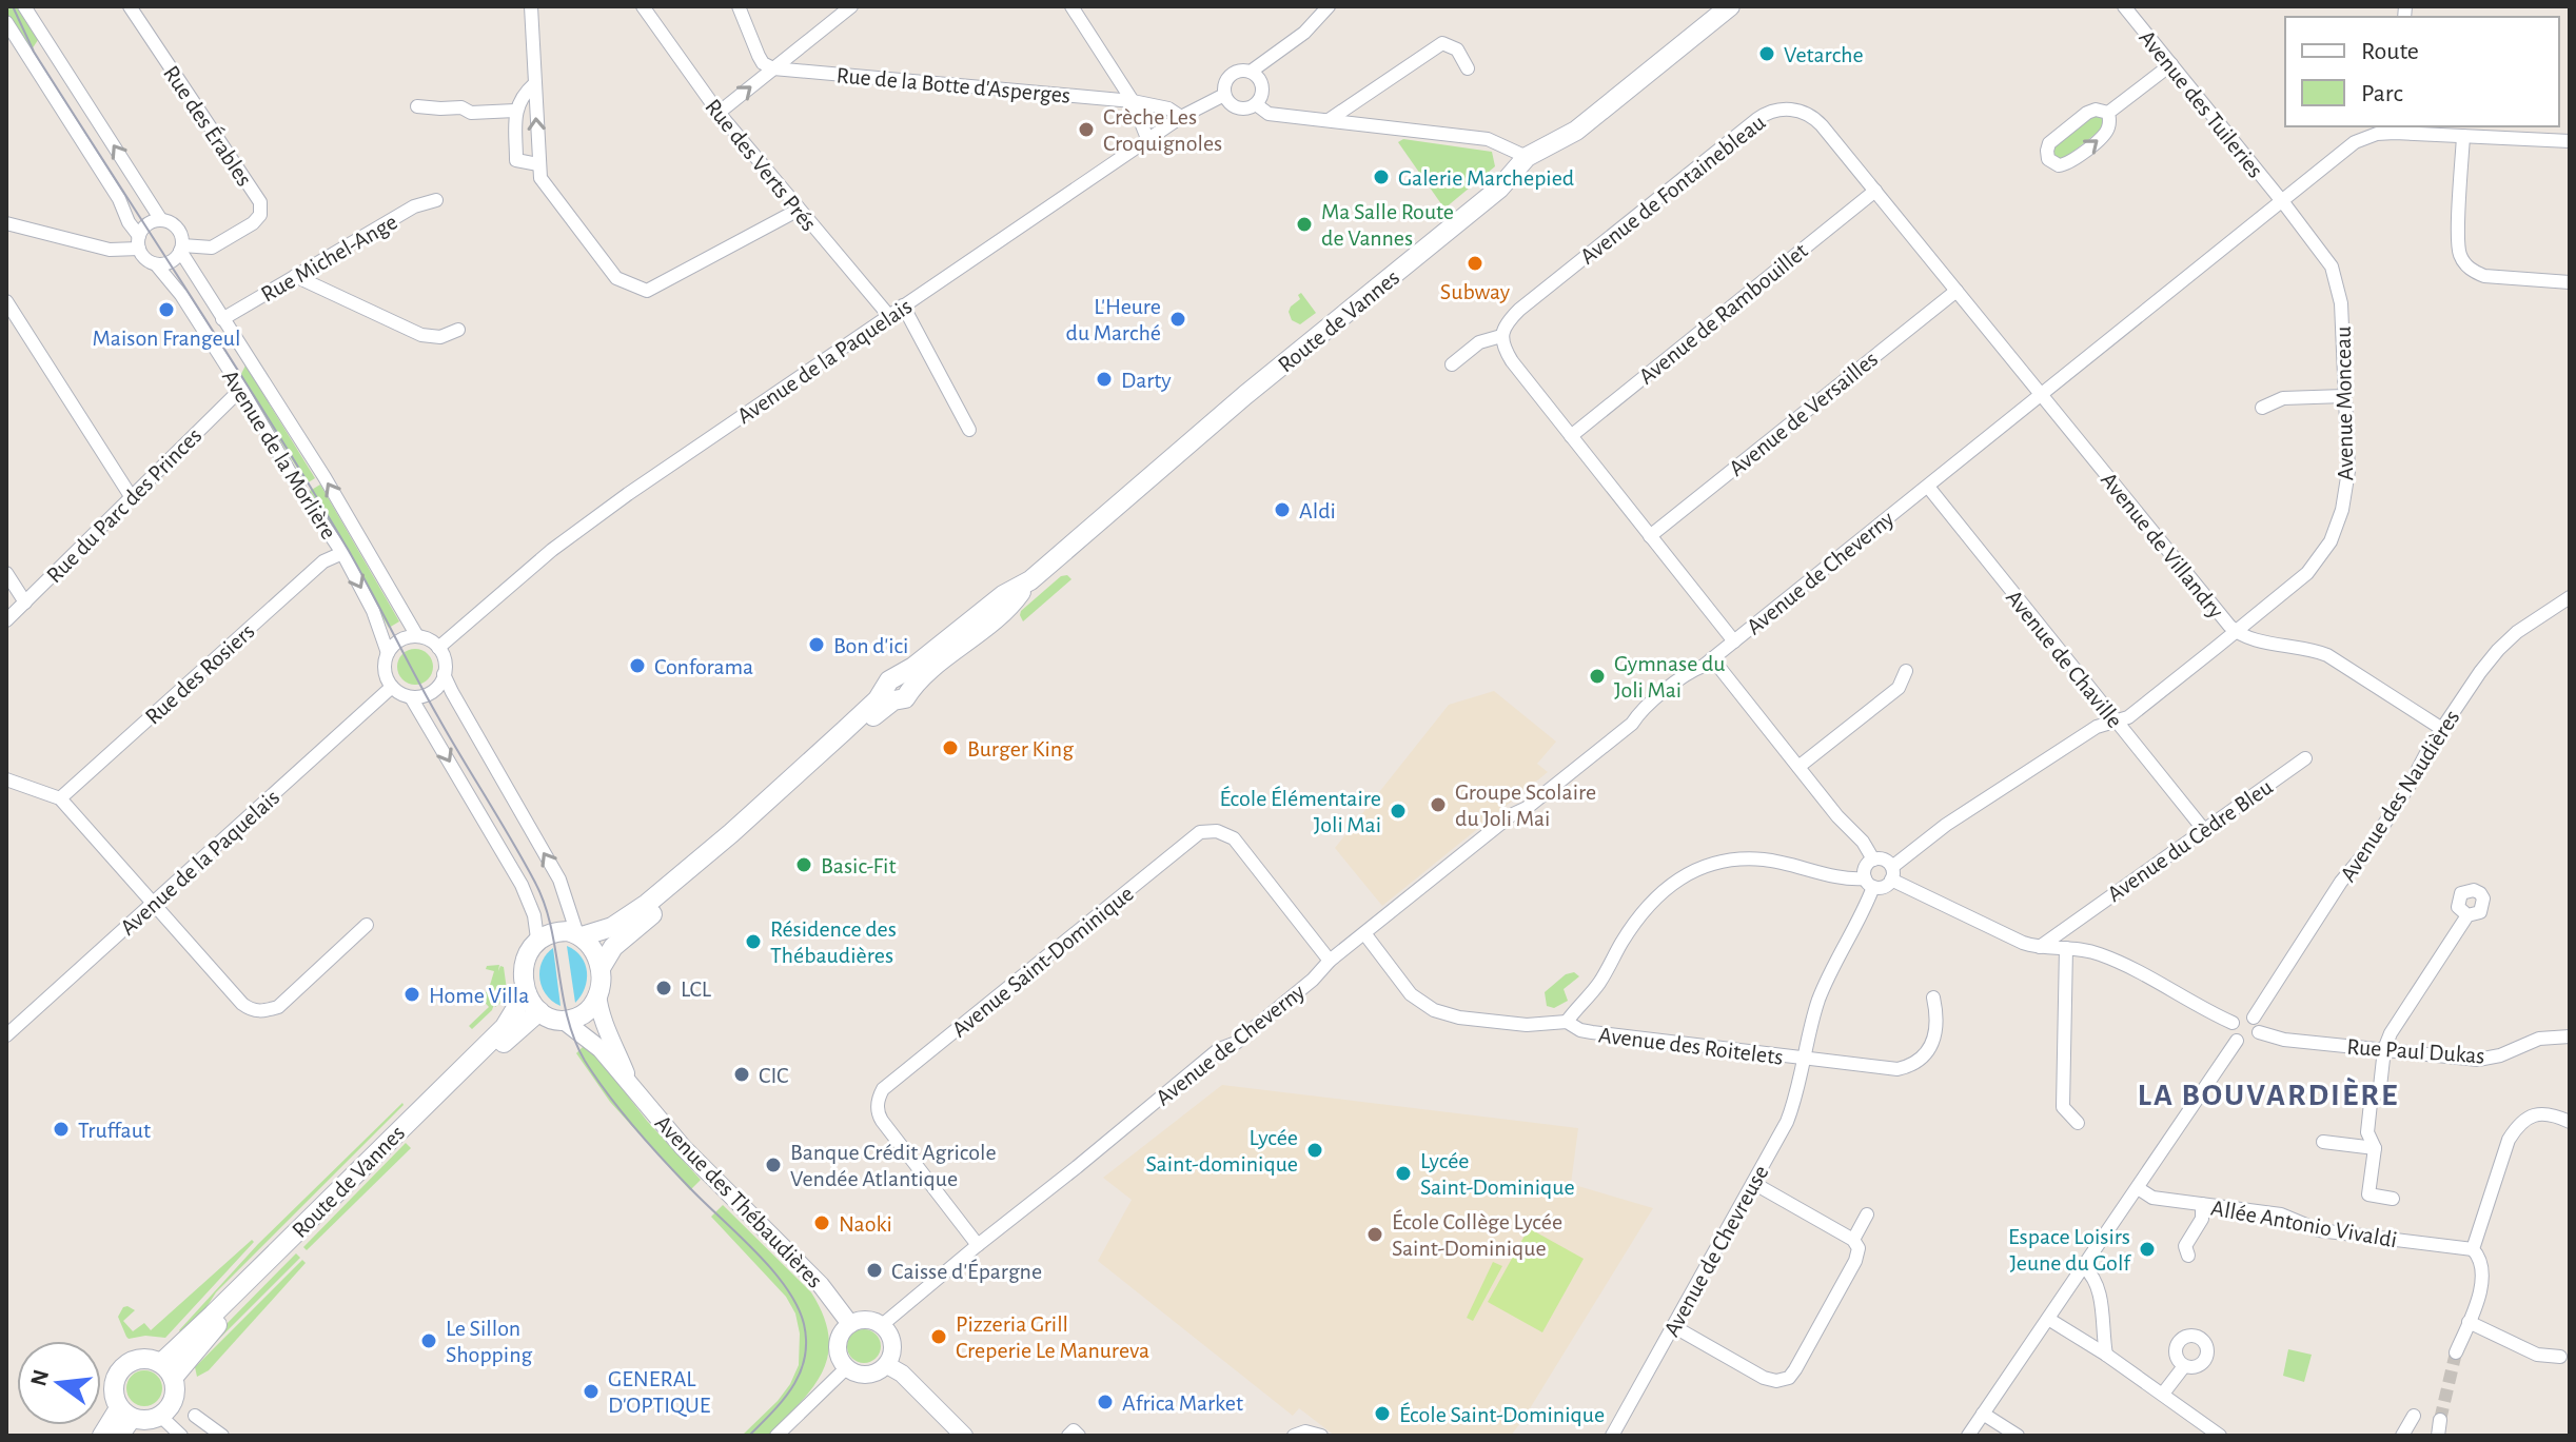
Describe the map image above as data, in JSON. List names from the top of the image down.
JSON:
{
  "streets": {
    "main road": ["Route de Vannes"],
    "street": [
      "Rue de la Botte d'Asperges",
      "Avenue des Tuileries",
      "Rue des Érables",
      "Rue des Verts Prés",
      "Avenue de Fontainebleau",
      "Rue Michel-Ange",
      "Avenue de Rambouillet",
      "Avenue de la Paquelais",
      "Avenue Monceau",
      "Avenue de Versailles",
      "Avenue de la Morlière",
      "Rue du Parc des Princes",
      "Avenue de Villandry",
      "Avenue de Cheverny",
      "Avenue de Chaville",
      "Rue des Rosiers",
      "Avenue des Naudières",
      "Avenue du Cèdre Bleu",
      "Avenue Saint-Dominique",
      "Avenue des Roitelets",
      "Rue Paul Dukas",
      "Avenue des Thébaudières",
      "Allée Antonio Vivaldi",
      "Avenue de Chevreuse"
    ]
  },
  "crossings": [
    ["Rue de la Botte d'Asperges", "Avenue de la Paquelais"],
    ["Avenue des Tuileries", "Avenue Monceau"],
    ["Avenue des Tuileries", "Avenue de Cheverny"],
    ["Rue des Érables", "Avenue de la Morlière"],
    ["Rue des Verts Prés", "Avenue de la Paquelais"],
    ["Avenue de Fontainebleau", "Avenue de Rambouillet"],
    ["Avenue de Fontainebleau", "Avenue de Versailles"],
    ["Avenue de Fontainebleau", "Avenue de Villandry"],
    ["Avenue de Fontainebleau", "Avenue de Cheverny"],
    ["Rue Michel-Ange", "Avenue de la Morlière"],
    ["Route de Vannes", "Avenue des Thébaudières"],
    ["Avenue de la Paquelais", "Avenue de la Morlière"],
    ["Avenue Monceau", "Avenue de Villandry"],
    ["Avenue Monceau", "Avenue de Cheverny"],
    ["Avenue Monceau", "Avenue de Chaville"],
    ["Avenue Monceau", "Avenue de Chevreuse"],
    ["Avenue de la Morlière", "Rue du Parc des Princes"],
    ["Avenue de la Morlière", "Rue des Rosiers"],
    ["Avenue de Villandry", "Avenue de Cheverny"],
    ["Avenue de Villandry", "Avenue des Naudières"],
    ["Avenue de Cheverny", "Avenue de Chaville"],
    ["Avenue de Cheverny", "Avenue Saint-Dominique"],
    ["Avenue de Cheverny", "Avenue des Roitelets"],
    ["Avenue de Cheverny", "Avenue des Thébaudières"],
    ["Avenue de Chaville", "Avenue du Cèdre Bleu"],
    ["Avenue des Naudières", "Rue Paul Dukas"],
    ["Avenue des Roitelets", "Avenue de Chevreuse"]
  ],
  "districts": ["LA BOUVARDIÈRE"],
  "places": [
    "Vetarche",
    "Crèche Les Croquignoles",
    "Galerie Marchepied",
    "Ma Salle Route de Vannes",
    "Subway",
    "Maison Frangeul",
    "L'Heure du Marché",
    "Darty",
    "Aldi",
    "Bon d'ici",
    "Conforama",
    "Gymnase du Joli Mai",
    "Burger King",
    "Groupe Scolaire du Joli Mai",
    "École Élémentaire Joli Mai",
    "Basic-Fit",
    "Résidence des Thébaudières",
    "LCL",
    "Home Villa",
    "CIC",
    "Truffaut",
    "Lycée Saint-dominique",
    "Banque Crédit Agricole Vendée Atlantique",
    "Lycée Saint-Dominique",
    "Naoki",
    "École Collège Lycée Saint-Dominique",
    "Espace Loisirs Jeune du Golf",
    "Caisse d'Épargne",
    "Pizzeria Grill Creperie Le Manureva",
    "Le Sillon Shopping",
    "GENERAL D'OPTIQUE",
    "Africa Market",
    "École Saint-Dominique"
  ],
  "legend": ["Route", "Parc"],
  "north": "left"
}
